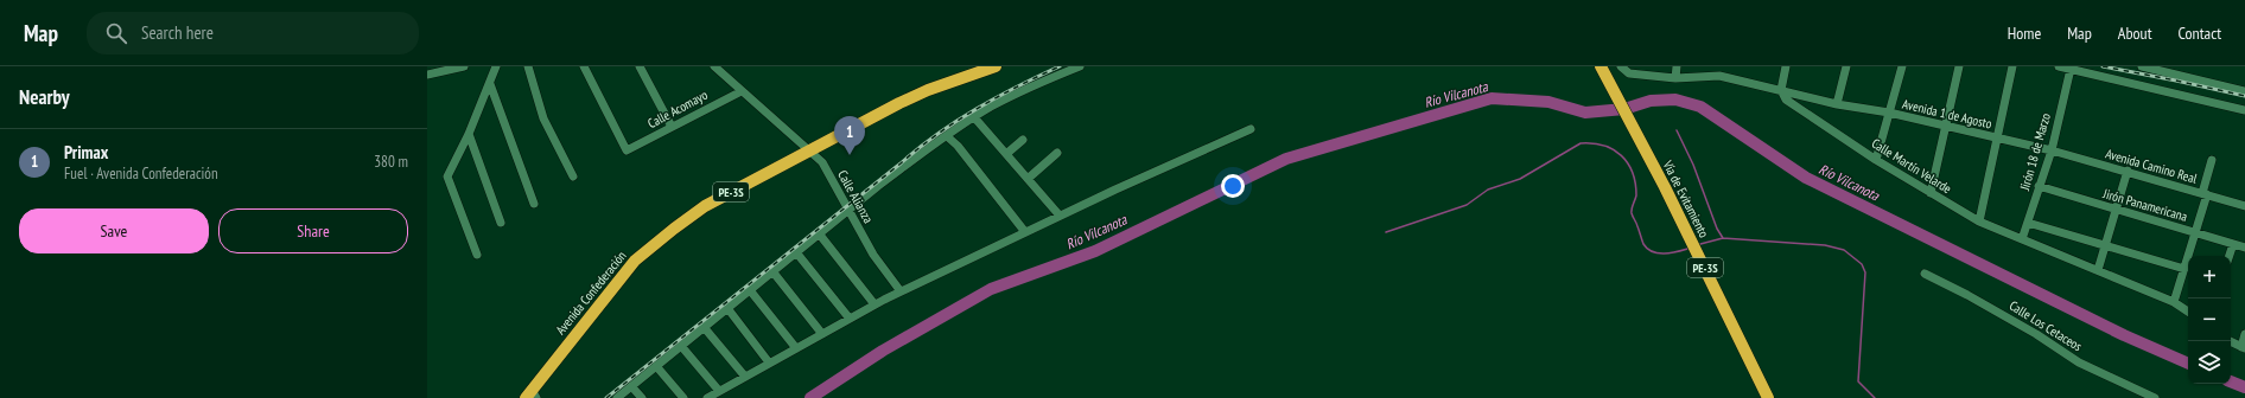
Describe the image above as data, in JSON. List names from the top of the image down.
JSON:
{
  "streets": {
    "highway": ["PE-3S", "Vía de Evitamiento", "Avenida Confederación"],
    "street": [
      "Calle Acomayo",
      "Avenida 1 de Agosto",
      "Jirón 18 de Marzo",
      "Calle Martín Velarde",
      "Avenida Camino Real",
      "Calle Alianza",
      "Jirón Panamericana",
      "Calle Los Cetaceos"
    ]
  },
  "crossings": [
    ["Calle Acomayo", "Calle Alianza"],
    ["Avenida 1 de Agosto", "Jirón 18 de Marzo"],
    ["Avenida 1 de Agosto", "Calle Martín Velarde"],
    ["Avenida 1 de Agosto", "Avenida Camino Real"],
    ["Jirón 18 de Marzo", "Calle Martín Velarde"],
    ["Jirón 18 de Marzo", "Avenida Camino Real"],
    ["Jirón 18 de Marzo", "Jirón Panamericana"],
    ["Calle Alianza", "Avenida Confederación"]
  ],
  "water": ["Río Vilcanota"],
  "page": {
    "header": "Map",
    "search": "Search here",
    "nav": [
      "Home",
      "Map",
      "About",
      "Contact"
    ],
    "heading": "Nearby",
    "pins": "1",
    "list": [
      {
        "mark": "1",
        "name": "Primax",
        "note": "Fuel · Avenida Confederación",
        "value": "380 m"
      }
    ],
    "buttons": ["Save", "Share"],
    "map_buttons": ["+", "−"]
  }
}
